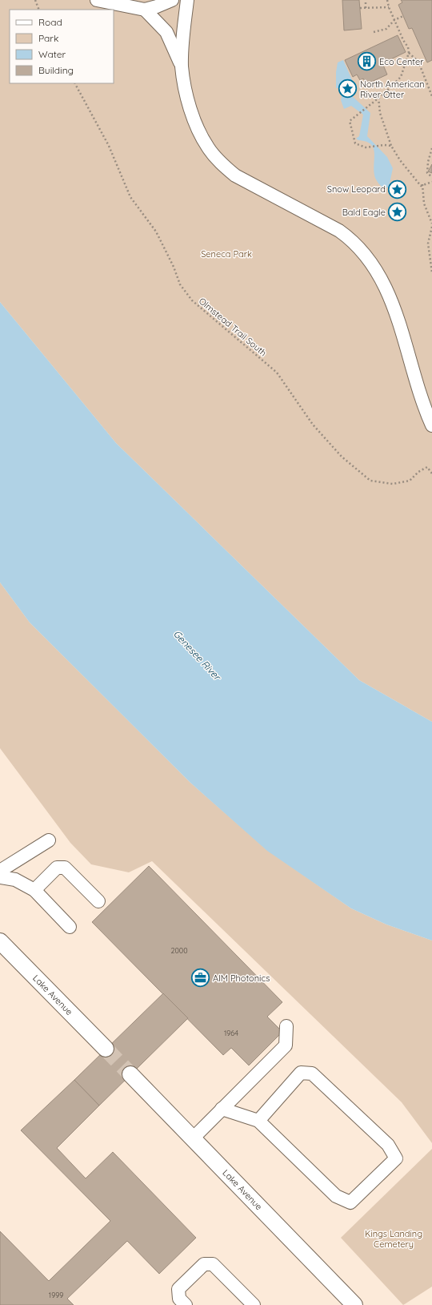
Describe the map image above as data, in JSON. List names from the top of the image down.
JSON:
{
  "streets": {
    "main road": ["Lake Avenue"],
    "path": ["Olmstead Trail South"]
  },
  "water": ["Genesee River"],
  "parks": ["Seneca Park", "Kings Landing Cemetery"],
  "places": {
    "building": ["Eco Center"],
    "place": ["North American River Otter", "Snow Leopard", "Bald Eagle"],
    "office": ["AIM Photonics"]
  },
  "house_numbers": ["2000", "1964", "1999"],
  "legend": [
    "Road",
    "Park",
    "Water",
    "Building"
  ]
}
